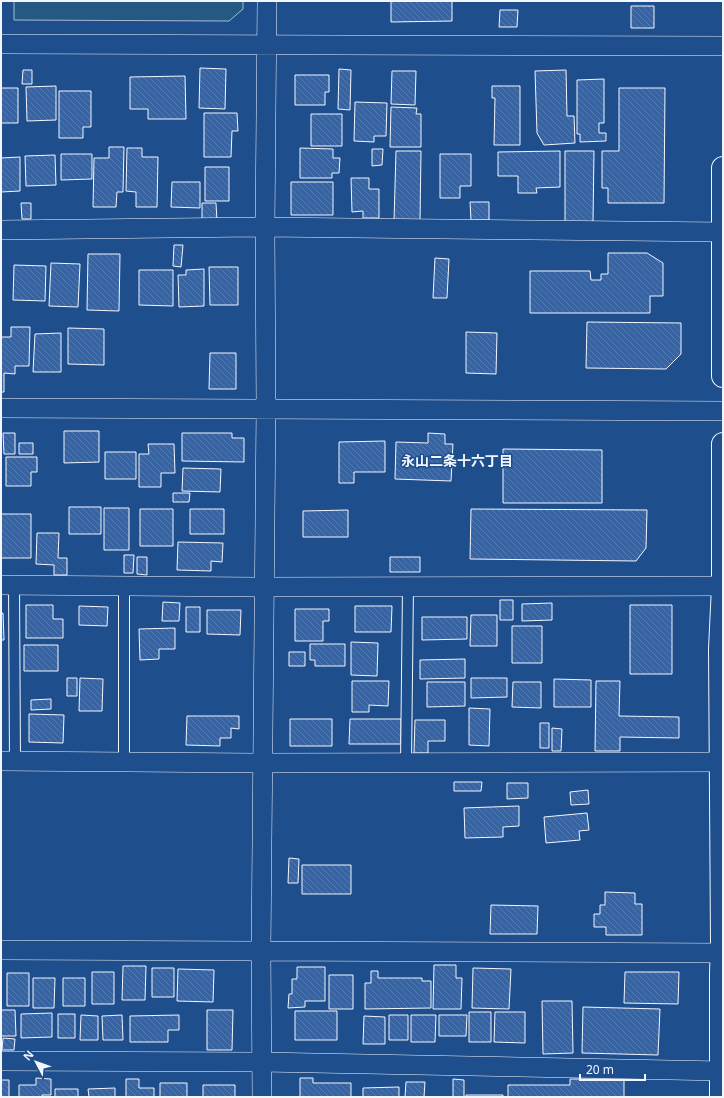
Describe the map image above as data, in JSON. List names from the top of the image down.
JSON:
{
  "districts": ["永山二条十六丁目"],
  "scale_bar": "20 m",
  "north": "top left"
}
